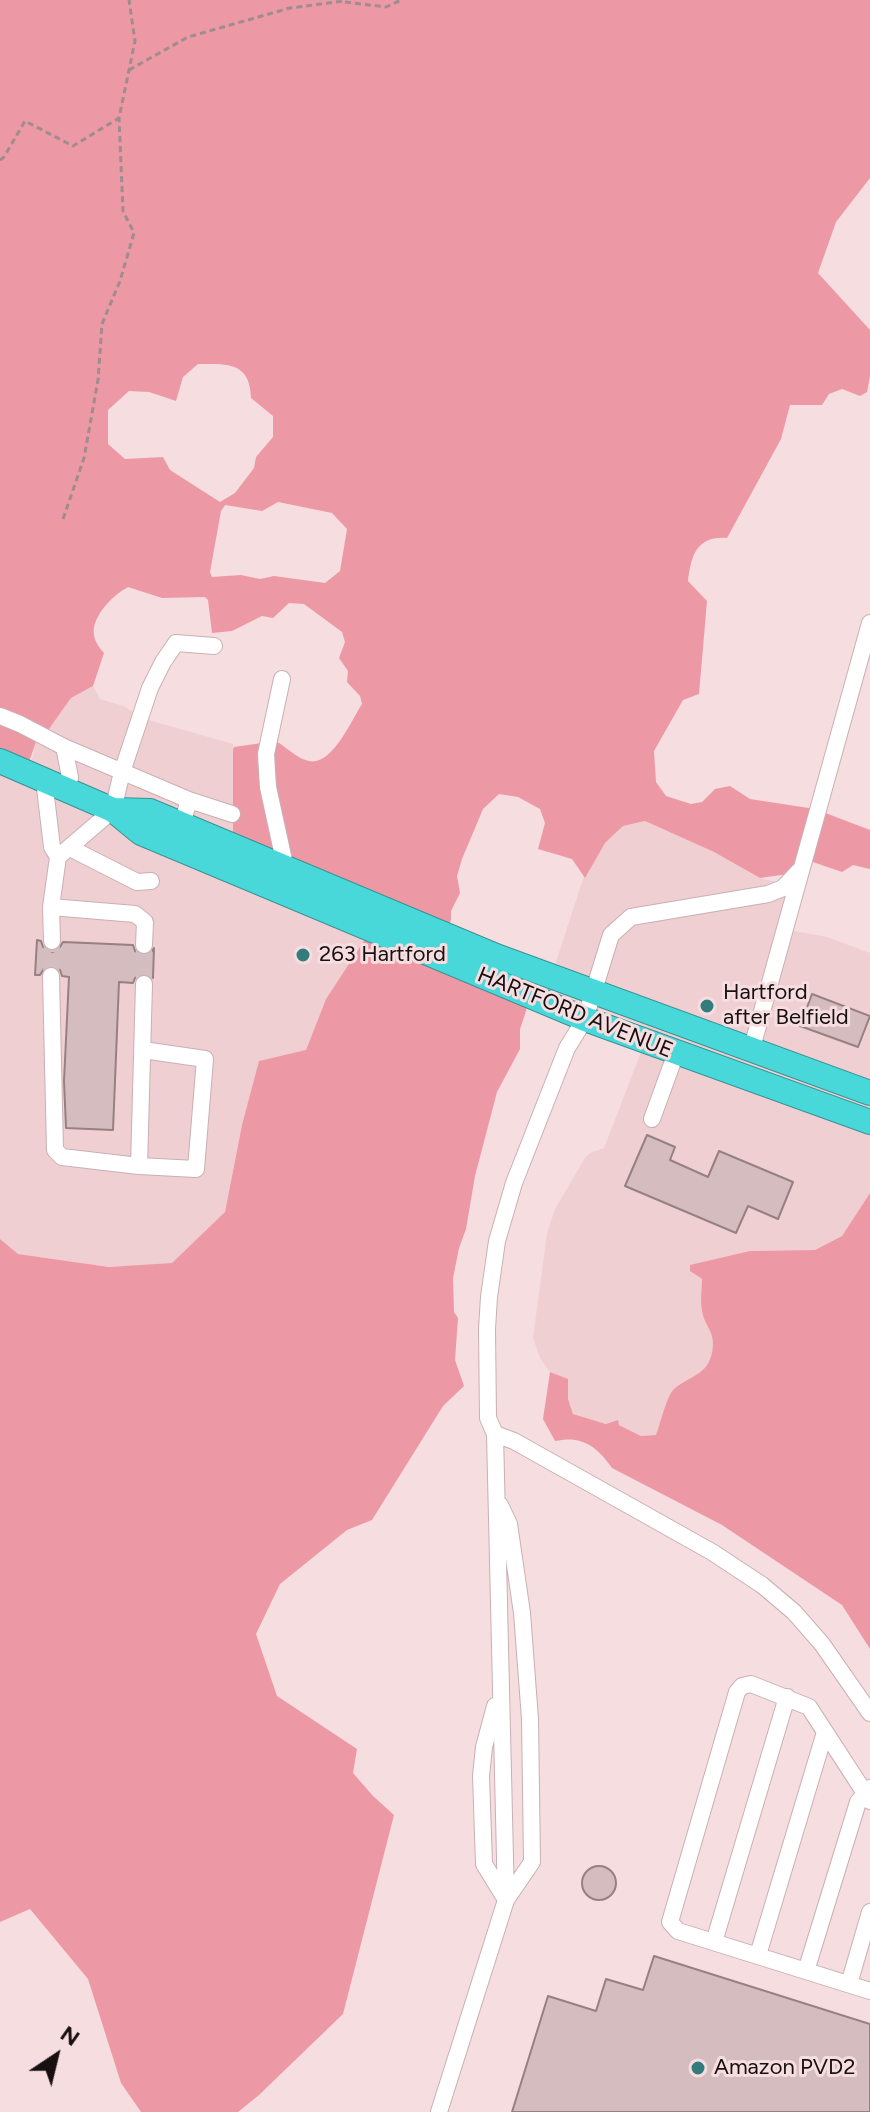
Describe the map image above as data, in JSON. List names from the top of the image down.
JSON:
{
  "streets": {
    "highway": ["HARTFORD AVENUE"]
  },
  "places": ["263 Hartford", "Hartford after Belfield", "Amazon PVD2"],
  "north": "top right"
}
